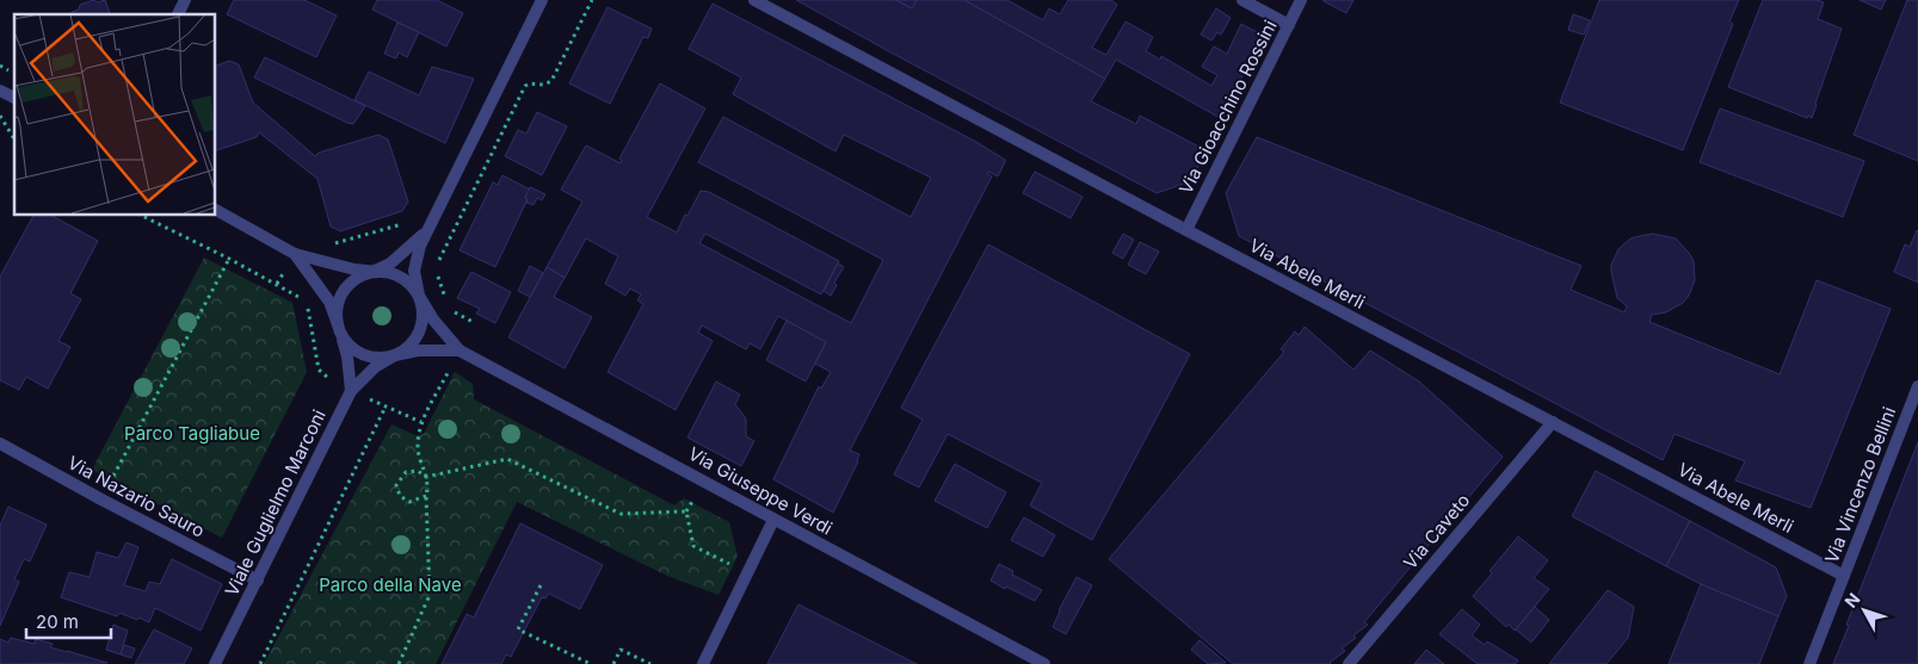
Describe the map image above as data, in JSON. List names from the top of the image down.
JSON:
{
  "streets": {
    "street": [
      "Via Gioacchino Rossini",
      "Via Abele Merli",
      "Via Vincenzo Bellini",
      "Via Giuseppe Verdi",
      "Via Nazario Sauro",
      "Viale Guglielmo Marconi",
      "Via Caveto"
    ]
  },
  "crossings": [
    ["Via Gioacchino Rossini", "Via Abele Merli"],
    ["Via Abele Merli", "Via Vincenzo Bellini"],
    ["Via Abele Merli", "Via Caveto"],
    ["Via Giuseppe Verdi", "Viale Guglielmo Marconi"],
    ["Via Nazario Sauro", "Viale Guglielmo Marconi"]
  ],
  "parks": ["Parco Tagliabue", "Parco della Nave"],
  "scale_bar": "20 m",
  "north": "top left"
}
